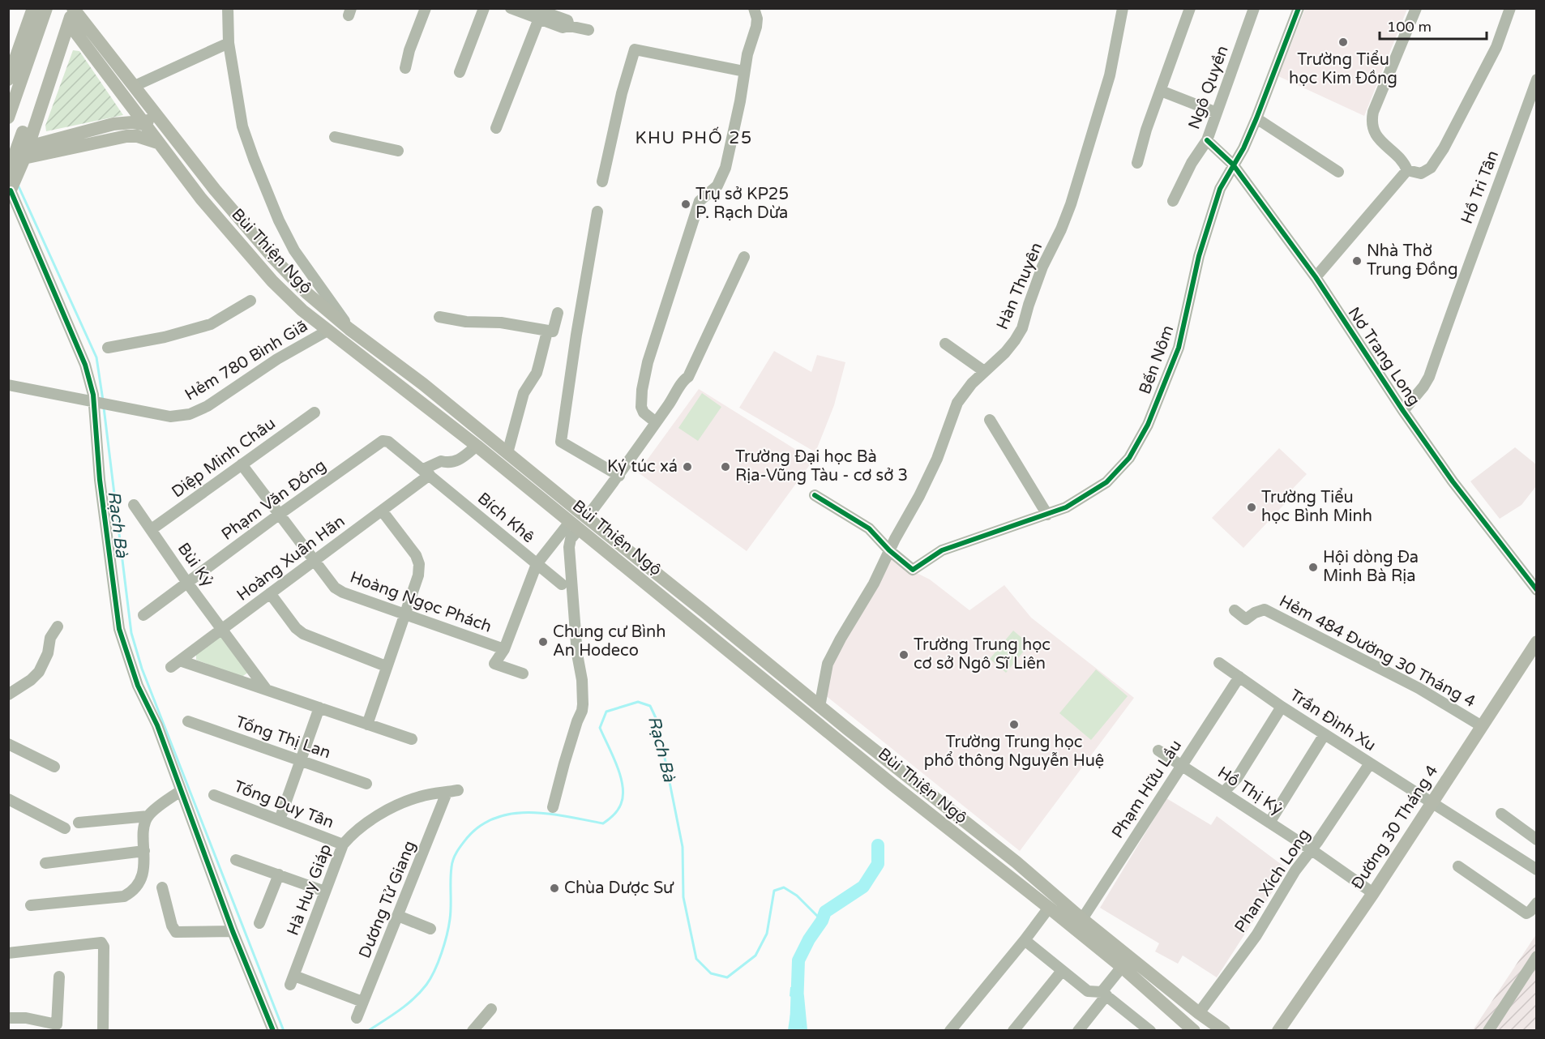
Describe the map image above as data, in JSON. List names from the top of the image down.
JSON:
{
  "streets": {
    "main road": ["Bùi Thiện Ngộ", "Đường 30 Tháng 4"],
    "street": [
      "Ngô Quyền",
      "Hồ Tri Tân",
      "Hàn Thuyên",
      "Nơ Trang Long",
      "Bến Nôm",
      "Hẻm 780 Bình Giã",
      "Diệp Minh Châu",
      "Phạm Văn Đồng",
      "Bích Khê",
      "Hoàng Xuân Hãn",
      "Bùi Kỷ",
      "Hoàng Ngọc Phách",
      "Hẻm 484 Đường 30 Tháng 4",
      "Trần Đình Xu",
      "Tống Thị Lan",
      "Phạm Hữu Lầu",
      "Hồ Thị Kỷ",
      "Tống Duy Tân",
      "Phan Xích Long",
      "Hà Huy Giáp",
      "Dương Tử Giang"
    ]
  },
  "crossings": [
    ["Ngô Quyền", "Nơ Trang Long"],
    ["Hồ Tri Tân", "Nơ Trang Long"],
    ["Bùi Thiện Ngộ", "Hàn Thuyên"],
    ["Bùi Thiện Ngộ", "Hẻm 780 Bình Giã"],
    ["Bùi Thiện Ngộ", "Phạm Hữu Lầu"],
    ["Bùi Thiện Ngộ", "Phan Xích Long"],
    ["Hàn Thuyên", "Bến Nôm"],
    ["Nơ Trang Long", "Bến Nôm"],
    ["Diệp Minh Châu", "Bùi Kỷ"],
    ["Diệp Minh Châu", "Hoàng Ngọc Phách"],
    ["Phạm Văn Đồng", "Bích Khê"],
    ["Phạm Văn Đồng", "Hoàng Xuân Hãn"],
    ["Phạm Văn Đồng", "Bùi Kỷ"],
    ["Phạm Văn Đồng", "Hoàng Ngọc Phách"],
    ["Bích Khê", "Hoàng Xuân Hãn"],
    ["Hoàng Xuân Hãn", "Bùi Kỷ"],
    ["Hoàng Xuân Hãn", "Hoàng Ngọc Phách"],
    ["Hẻm 484 Đường 30 Tháng 4", "Đường 30 Tháng 4"],
    ["Trần Đình Xu", "Phạm Hữu Lầu"],
    ["Trần Đình Xu", "Đường 30 Tháng 4"],
    ["Trần Đình Xu", "Phan Xích Long"],
    ["Phạm Hữu Lầu", "Hồ Thị Kỷ"],
    ["Hồ Thị Kỷ", "Đường 30 Tháng 4"],
    ["Hồ Thị Kỷ", "Phan Xích Long"],
    ["Tống Duy Tân", "Hà Huy Giáp"],
    ["Hà Huy Giáp", "Dương Tử Giang"]
  ],
  "districts": ["KHU PHỐ 25"],
  "water": ["Rạch Bà"],
  "places": [
    "Trường Tiểu học Kim Đồng",
    "Trụ sở KP25 P. Rạch Dừa",
    "Nhà Thờ Trung Đồng",
    "Ký túc xá",
    "Trường Đại học Bà Rịa-Vũng Tàu - cơ sở 3",
    "Trường Tiểu học Bình Minh",
    "Hội dòng Đa Minh Bà Rịa",
    "Chung cư Bình An Hodeco",
    "Trường Trung học cơ sở Ngô Sĩ Liên",
    "Trường Trung học phổ thông Nguyễn Huệ",
    "Chùa Dược Sư"
  ],
  "scale_bar": "100 m"
}
